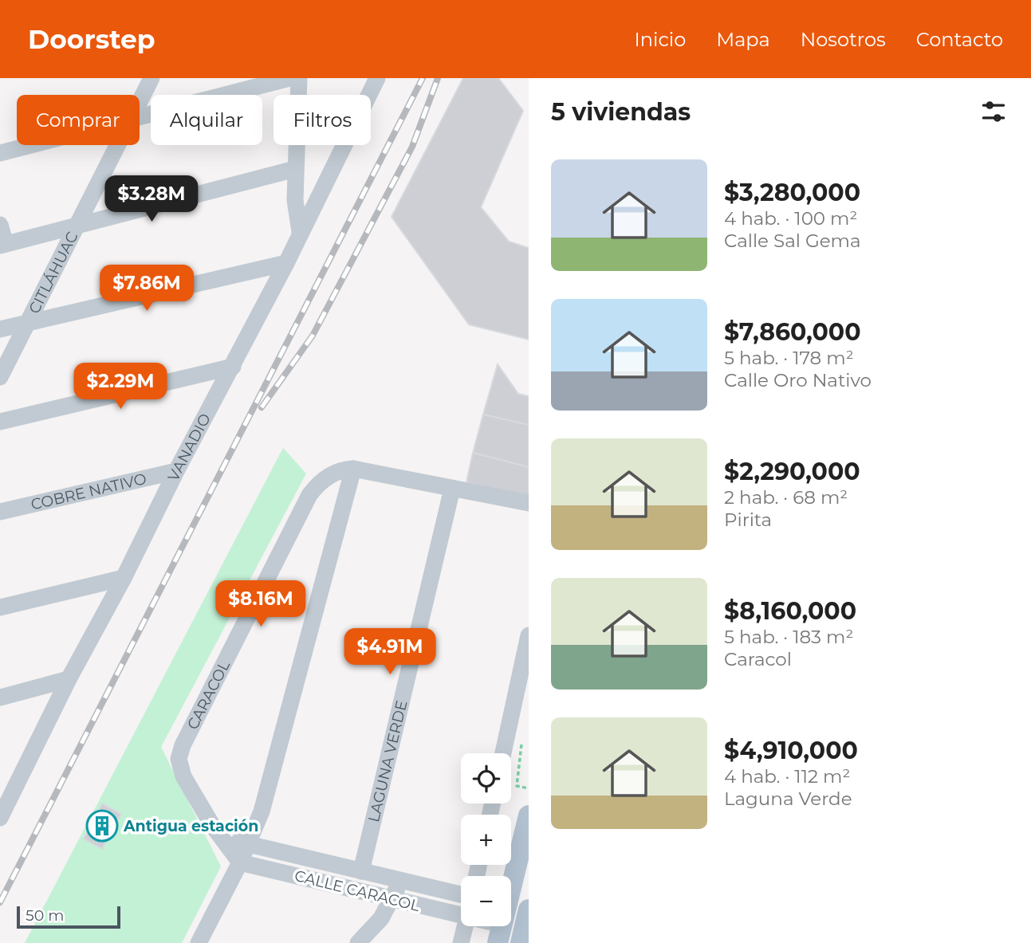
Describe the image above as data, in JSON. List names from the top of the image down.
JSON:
{
  "streets": {
    "street": [
      "CITLÁHUAC",
      "VANADIO",
      "COBRE NATIVO",
      "CARACOL",
      "LAGUNA VERDE",
      "CALLE CARACOL"
    ]
  },
  "crossings": [
    ["VANADIO", "COBRE NATIVO"],
    ["CARACOL", "CALLE CARACOL"],
    ["LAGUNA VERDE", "CALLE CARACOL"]
  ],
  "places": {
    "building": ["Antigua estación"]
  },
  "scale_bar": "50 m",
  "page": {
    "header": "Doorstep",
    "nav": [
      "Inicio",
      "Mapa",
      "Nosotros",
      "Contacto"
    ],
    "heading": "5 viviendas",
    "chip": ["Comprar", "Alquilar", "Filtros"],
    "list": [
      {
        "name": "$3,280,000",
        "note": "4 hab. · 100 m² · Calle Sal Gema"
      },
      {
        "name": "$7,860,000",
        "note": "5 hab. · 178 m² · Calle Oro Nativo"
      },
      {
        "name": "$2,290,000",
        "note": "2 hab. · 68 m² · Pirita"
      },
      {
        "name": "$8,160,000",
        "note": "5 hab. · 183 m² · Caracol"
      },
      {
        "name": "$4,910,000",
        "note": "4 hab. · 112 m² · Laguna Verde"
      }
    ],
    "price": [
      "$3.28M",
      "$7.86M",
      "$2.29M",
      "$8.16M",
      "$4.91M"
    ],
    "map_buttons": ["+", "−"],
    "scale": "50 m"
  }
}
